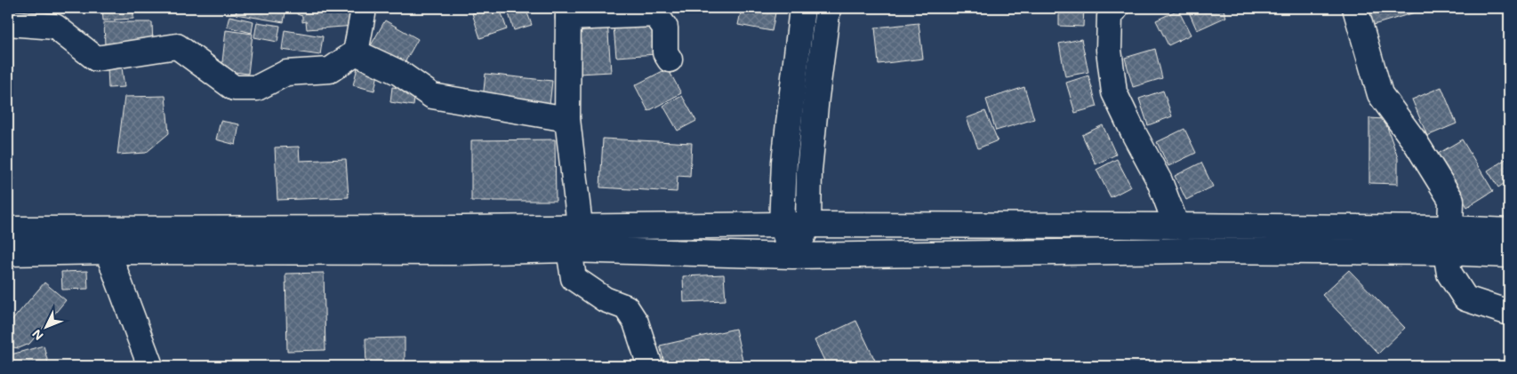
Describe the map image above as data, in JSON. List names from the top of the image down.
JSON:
{
  "north": "bottom left"
}
